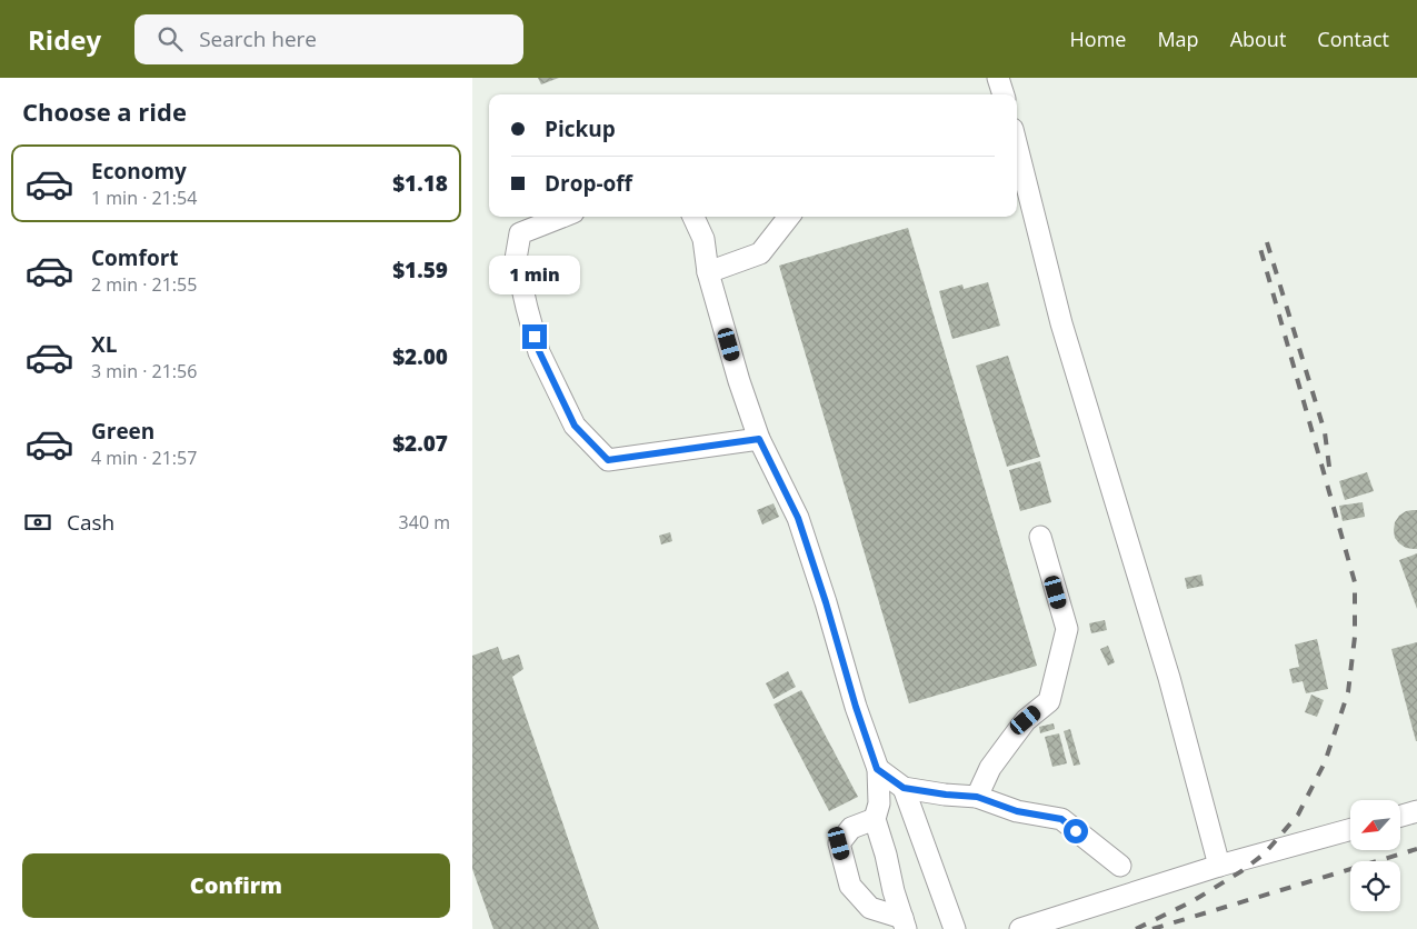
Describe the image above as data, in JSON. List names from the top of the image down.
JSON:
{
  "north": "bottom left",
  "page": {
    "header": "Ridey",
    "search": "Search here",
    "nav": [
      "Home",
      "Map",
      "About",
      "Contact"
    ],
    "heading": "Choose a ride",
    "banner": ["Pickup", "Drop-off"],
    "list": [
      {
        "name": "Economy",
        "note": "1 min · 21:54",
        "value": "$1.18"
      },
      {
        "name": "Comfort",
        "note": "2 min · 21:55",
        "value": "$1.59"
      },
      {
        "name": "XL",
        "note": "3 min · 21:56",
        "value": "$2.00"
      },
      {
        "name": "Green",
        "note": "4 min · 21:57",
        "value": "$2.07"
      }
    ],
    "bubble": "1 min",
    "pay": ["Cash", "340 m"],
    "buttons": "Confirm"
  }
}
